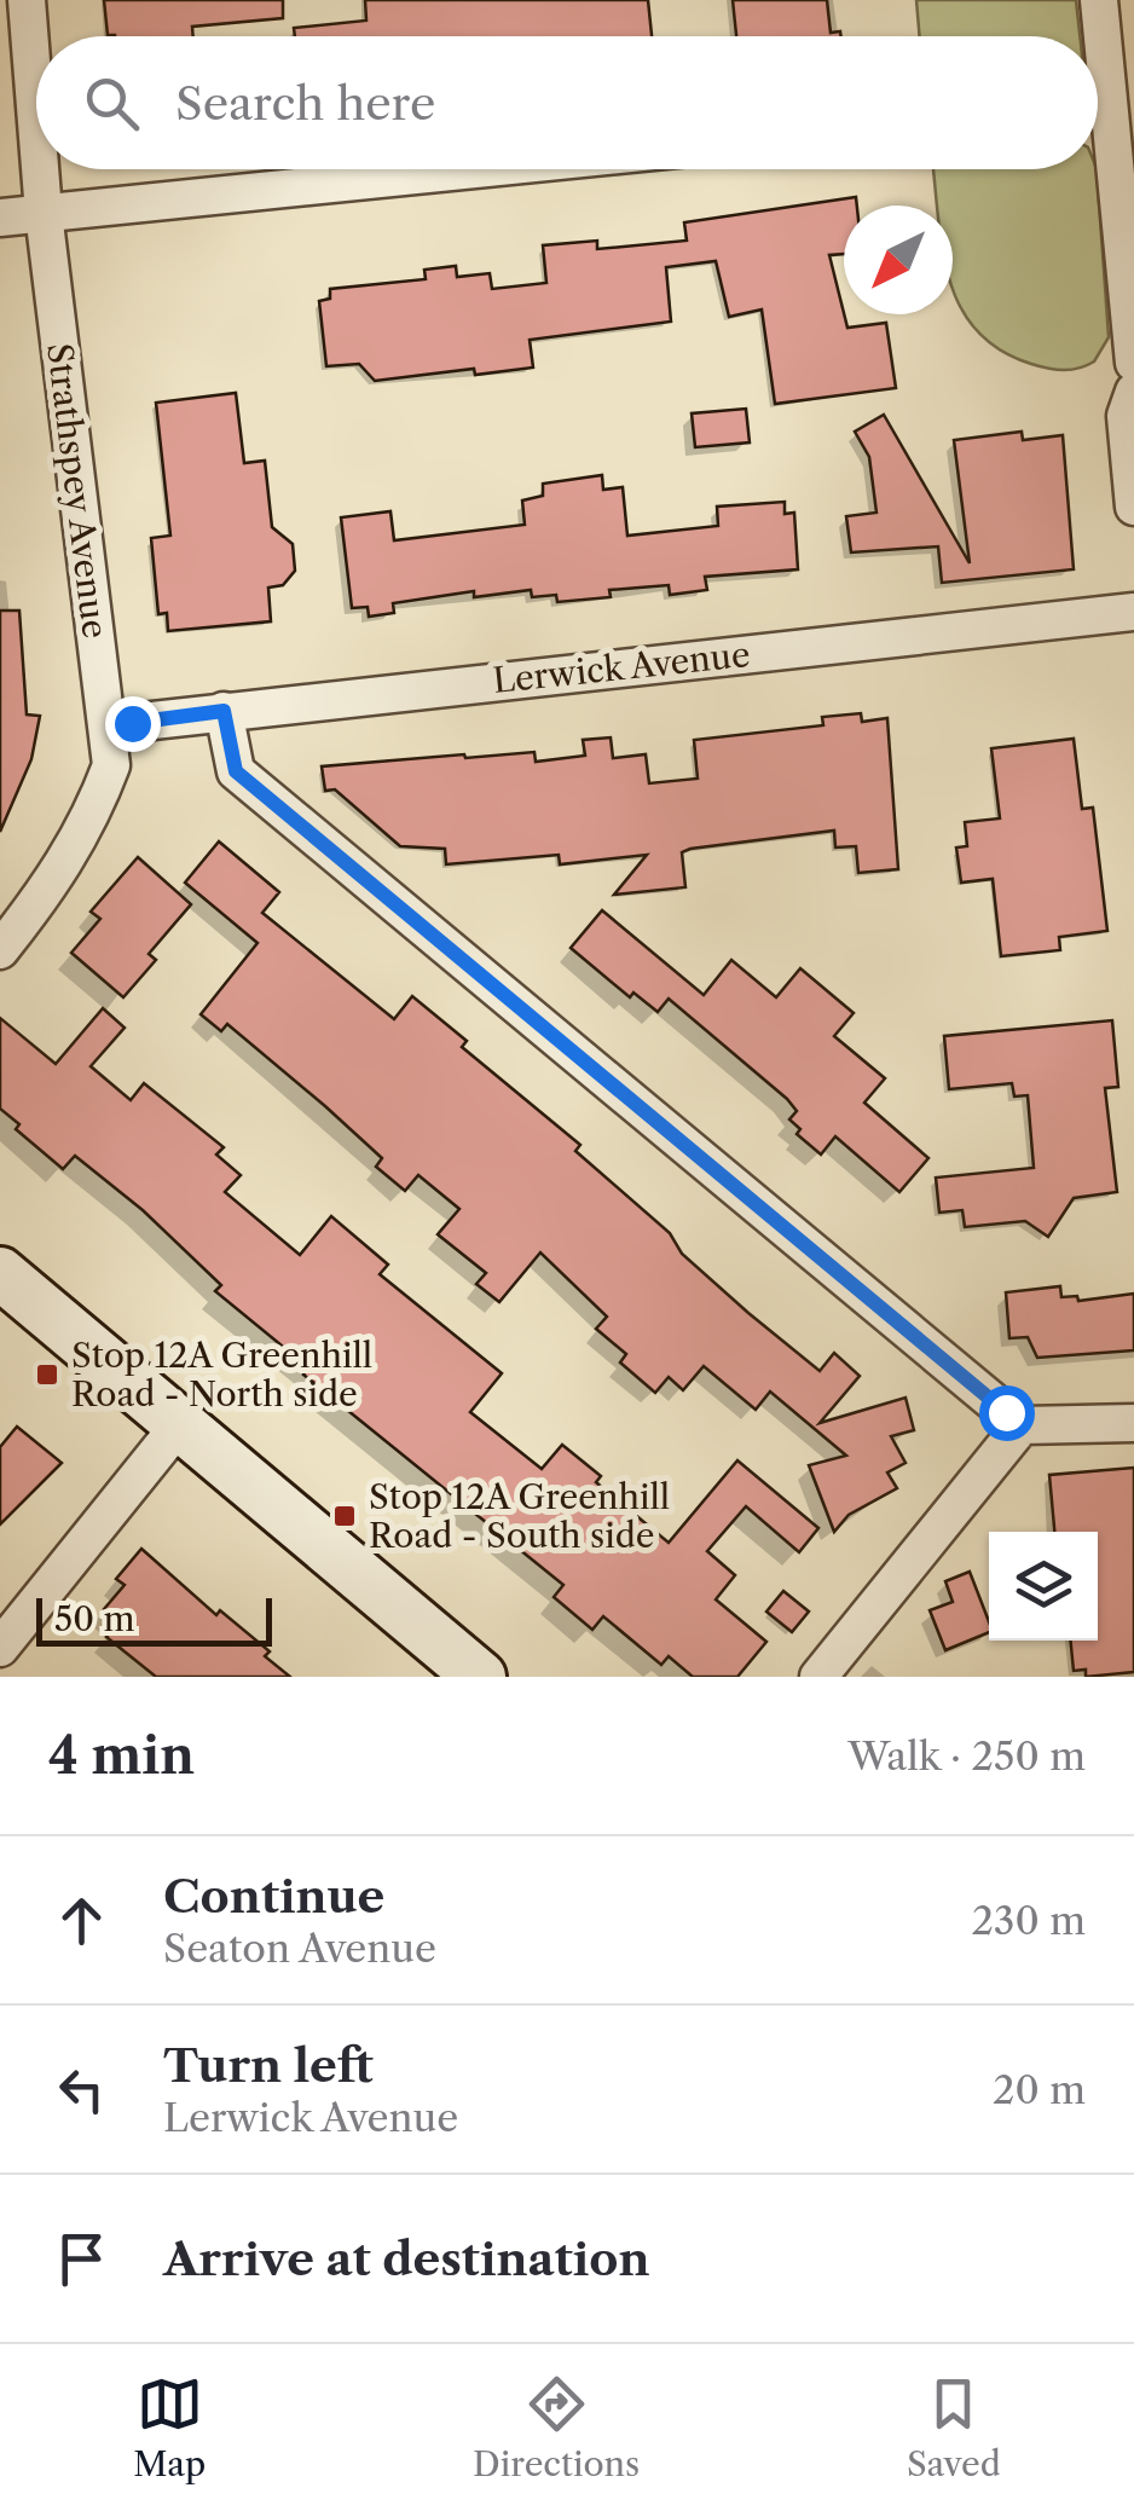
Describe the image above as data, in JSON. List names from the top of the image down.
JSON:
{
  "streets": {
    "street": ["Strathspey Avenue", "Lerwick Avenue"]
  },
  "crossings": [
    ["Strathspey Avenue", "Lerwick Avenue"]
  ],
  "places": {
    "transit": ["Stop 12A Greenhill Road - North side", "Stop 12A Greenhill Road - South side"]
  },
  "scale_bar": "50 m",
  "north": "bottom left",
  "page": {
    "search": "Search here",
    "scale": "50 m",
    "heading": ["4 min", "Walk · 250 m"],
    "list": [
      ["Continue", "Seaton Avenue", "230 m"],
      ["Turn left", "Lerwick Avenue", "20 m"],
      "Arrive at destination"
    ],
    "nav": ["Map", "Directions", "Saved"]
  }
}
